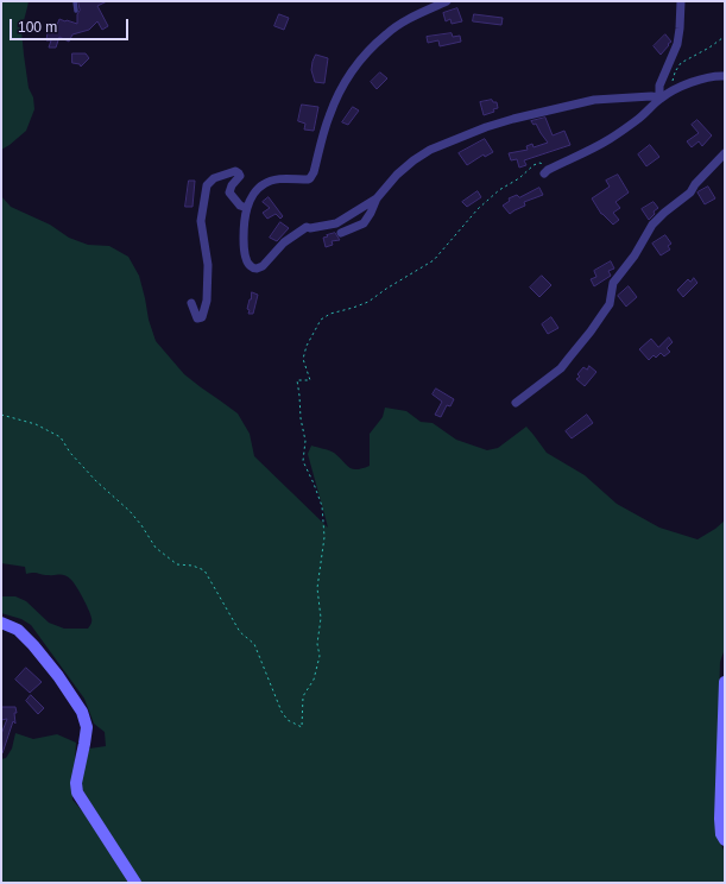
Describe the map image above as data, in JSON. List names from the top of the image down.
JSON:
{
  "scale_bar": "100 m"
}
